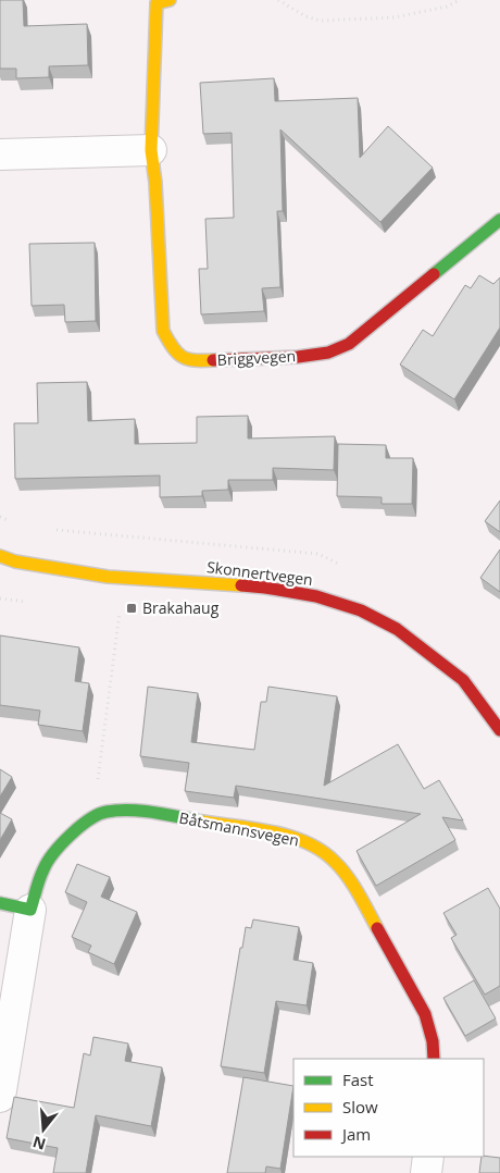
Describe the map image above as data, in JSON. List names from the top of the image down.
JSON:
{
  "streets": {
    "street": ["Briggvegen", "Skonnertvegen", "Båtsmannsvegen"]
  },
  "places": {
    "transit": ["Brakahaug"]
  },
  "legend": ["Fast", "Slow", "Jam"],
  "north": "bottom"
}
